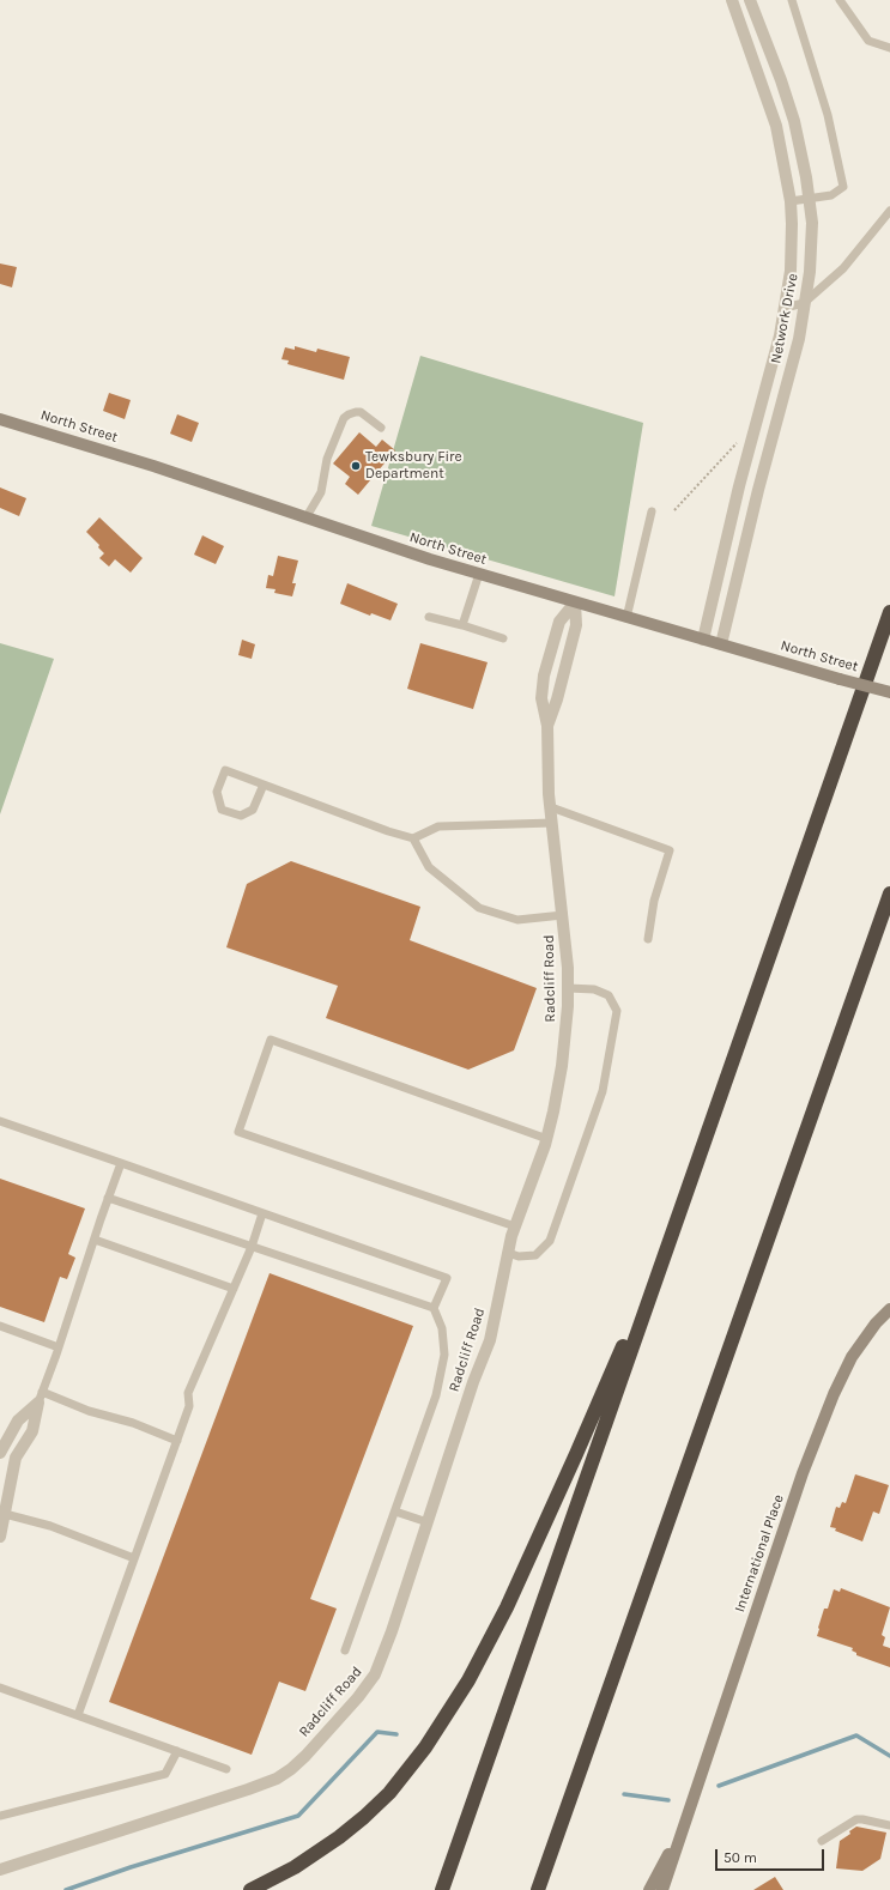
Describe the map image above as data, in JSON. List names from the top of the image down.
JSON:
{
  "streets": {
    "main road": ["North Street", "International Place"],
    "street": ["Network Drive", "Radcliff Road"]
  },
  "crossings": [
    ["Network Drive", "North Street"],
    ["North Street", "Radcliff Road"]
  ],
  "places": ["Tewksbury Fire Department"],
  "scale_bar": "50 m"
}
